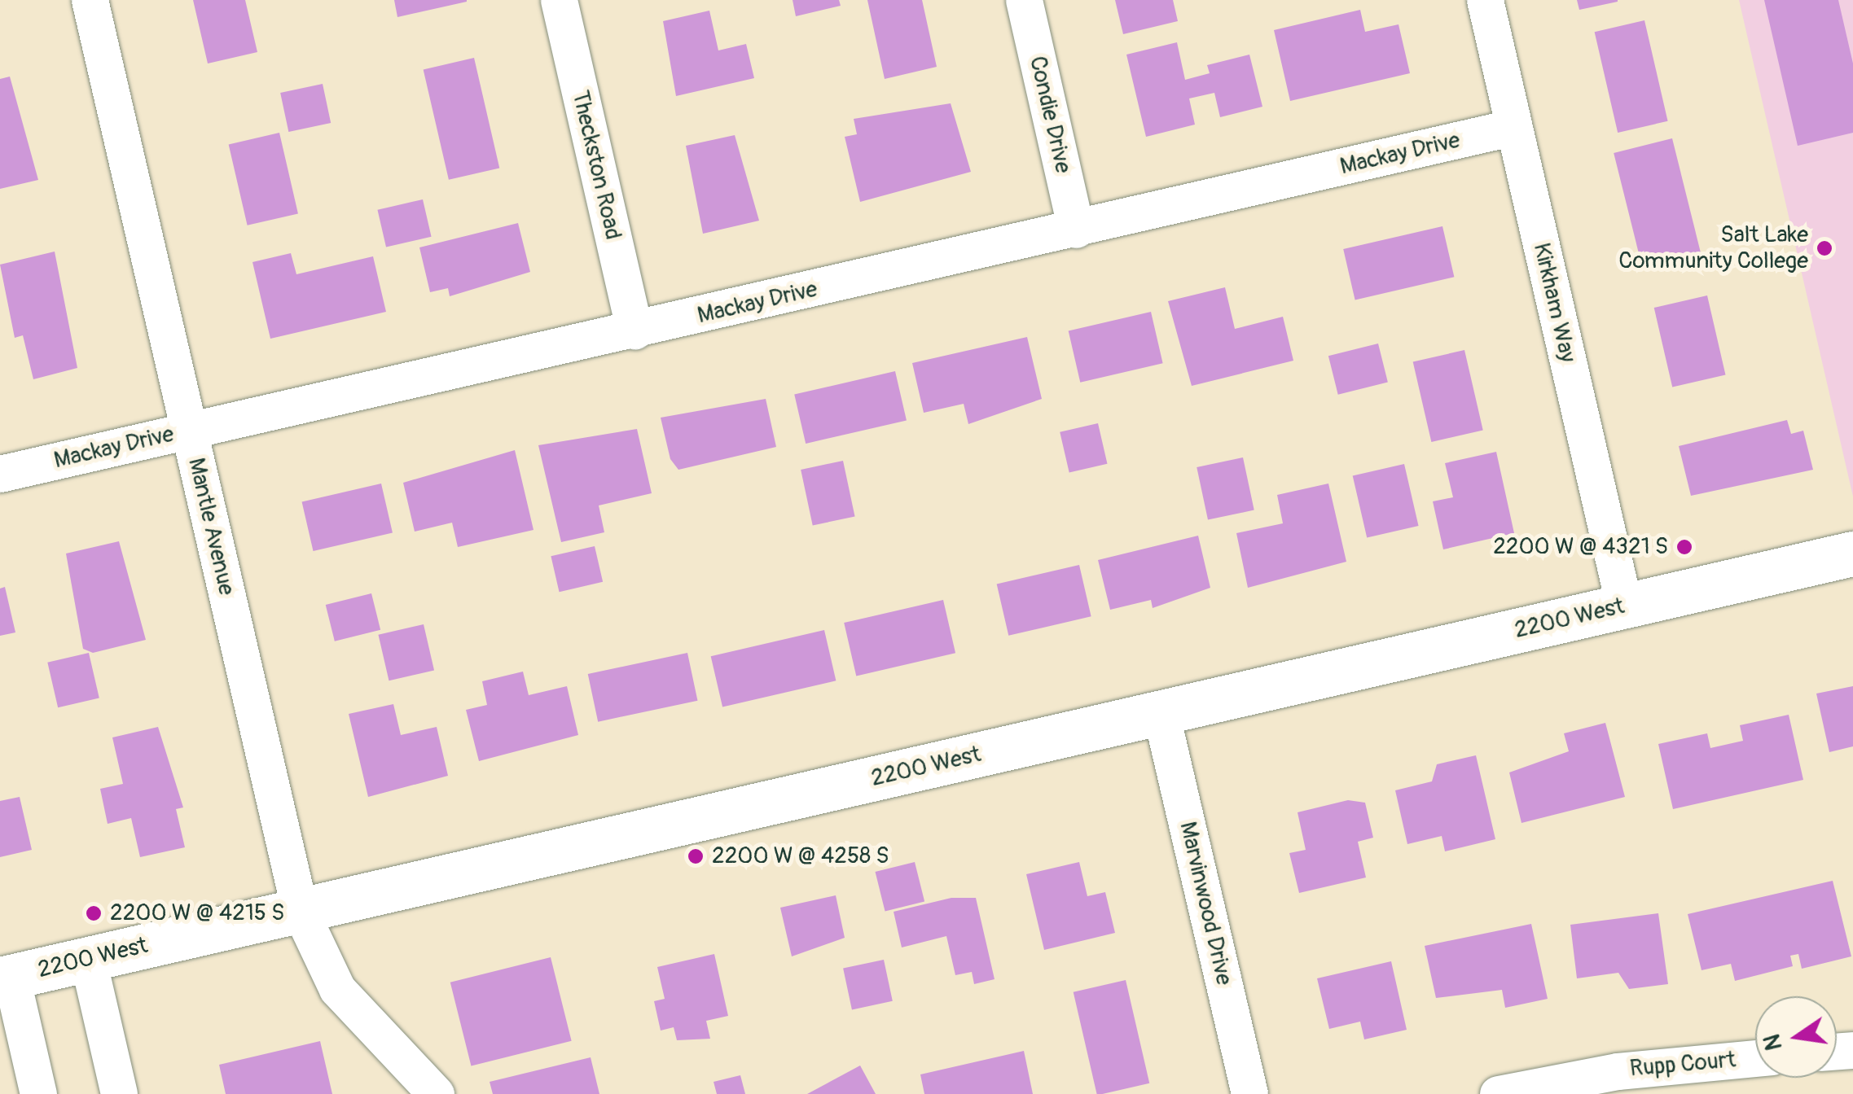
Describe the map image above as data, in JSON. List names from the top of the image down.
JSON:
{
  "streets": {
    "street": [
      "Condie Drive",
      "Mackay Drive",
      "Theckston Road",
      "Kirkham Way",
      "Mantle Avenue",
      "2200 West",
      "Marvinwood Drive",
      "Rupp Court"
    ]
  },
  "crossings": [
    ["Condie Drive", "Mackay Drive"],
    ["Mackay Drive", "Theckston Road"],
    ["Mackay Drive", "Kirkham Way"],
    ["Mackay Drive", "Mantle Avenue"],
    ["Kirkham Way", "2200 West"],
    ["Mantle Avenue", "2200 West"],
    ["2200 West", "Marvinwood Drive"]
  ],
  "places": [
    "Salt Lake Community College",
    "2200 W @ 4321 S",
    "2200 W @ 4258 S",
    "2200 W @ 4215 S"
  ],
  "north": "left"
}
